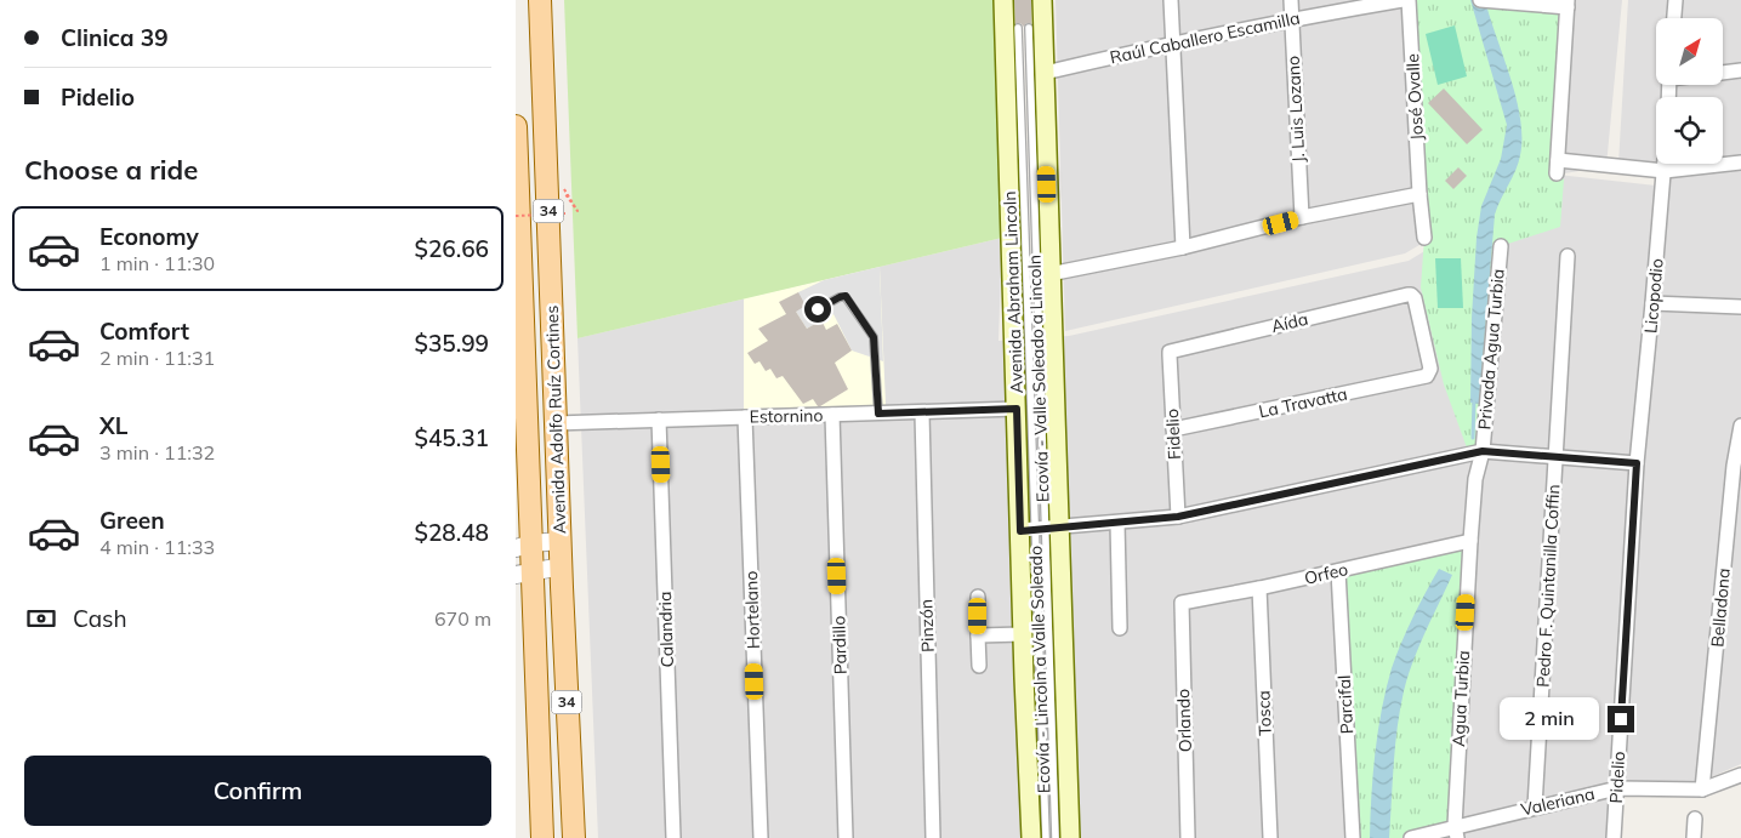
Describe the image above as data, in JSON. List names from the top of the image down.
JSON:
{
  "streets": {
    "main road": ["34", "Avenida Abraham Lincoln", "Avenida Adolfo Ruíz Cortines"],
    "street": [
      "Raúl Caballero Escamilla",
      "José Ovalle",
      "J. Luis Lozano",
      "Licopodio",
      "Aída",
      "Privada Agua Turbia",
      "La Travatta",
      "Estornino",
      "Fidelio",
      "Orfeo",
      "Pedro F. Quintanilla Coffin",
      "Belladona",
      "Hortelano",
      "Pinzón",
      "Calandria",
      "Pardillo",
      "Agua Turbia",
      "Parcifal",
      "Tosca",
      "Orlando",
      "Pidelio",
      "Valeriana"
    ],
    "lane": ["Ecovía - Valle Soleado a Lincoln", "Ecovía - Lincoln a Valle Soleado"]
  },
  "crossings": [
    ["Raúl Caballero Escamilla", "J. Luis Lozano"],
    ["Avenida Abraham Lincoln", "Ecovía - Valle Soleado a Lincoln"],
    ["Avenida Abraham Lincoln", "Estornino"],
    ["Avenida Abraham Lincoln", "Ecovía - Lincoln a Valle Soleado"],
    ["Licopodio", "Pidelio"],
    ["Aída", "La Travatta"],
    ["Aída", "Fidelio"],
    ["Privada Agua Turbia", "Agua Turbia"],
    ["Ecovía - Valle Soleado a Lincoln", "Ecovía - Lincoln a Valle Soleado"],
    ["La Travatta", "Fidelio"],
    ["Estornino", "Avenida Adolfo Ruíz Cortines"],
    ["Estornino", "Hortelano"],
    ["Estornino", "Pinzón"],
    ["Estornino", "Calandria"],
    ["Estornino", "Pardillo"],
    ["Orfeo", "Agua Turbia"],
    ["Orfeo", "Parcifal"],
    ["Orfeo", "Tosca"],
    ["Orfeo", "Orlando"],
    ["Pedro F. Quintanilla Coffin", "Valeriana"],
    ["Belladona", "Valeriana"],
    ["Agua Turbia", "Valeriana"],
    ["Pidelio", "Valeriana"]
  ],
  "north": "top right",
  "page": {
    "banner": ["Clinica 39", "Pidelio"],
    "heading": "Choose a ride",
    "list": [
      {
        "name": "Economy",
        "note": "1 min · 11:30",
        "value": "$26.66"
      },
      {
        "name": "Comfort",
        "note": "2 min · 11:31",
        "value": "$35.99"
      },
      {
        "name": "XL",
        "note": "3 min · 11:32",
        "value": "$45.31"
      },
      {
        "name": "Green",
        "note": "4 min · 11:33",
        "value": "$28.48"
      }
    ],
    "pay": ["Cash", "670 m"],
    "bubble": "2 min",
    "buttons": "Confirm"
  }
}
